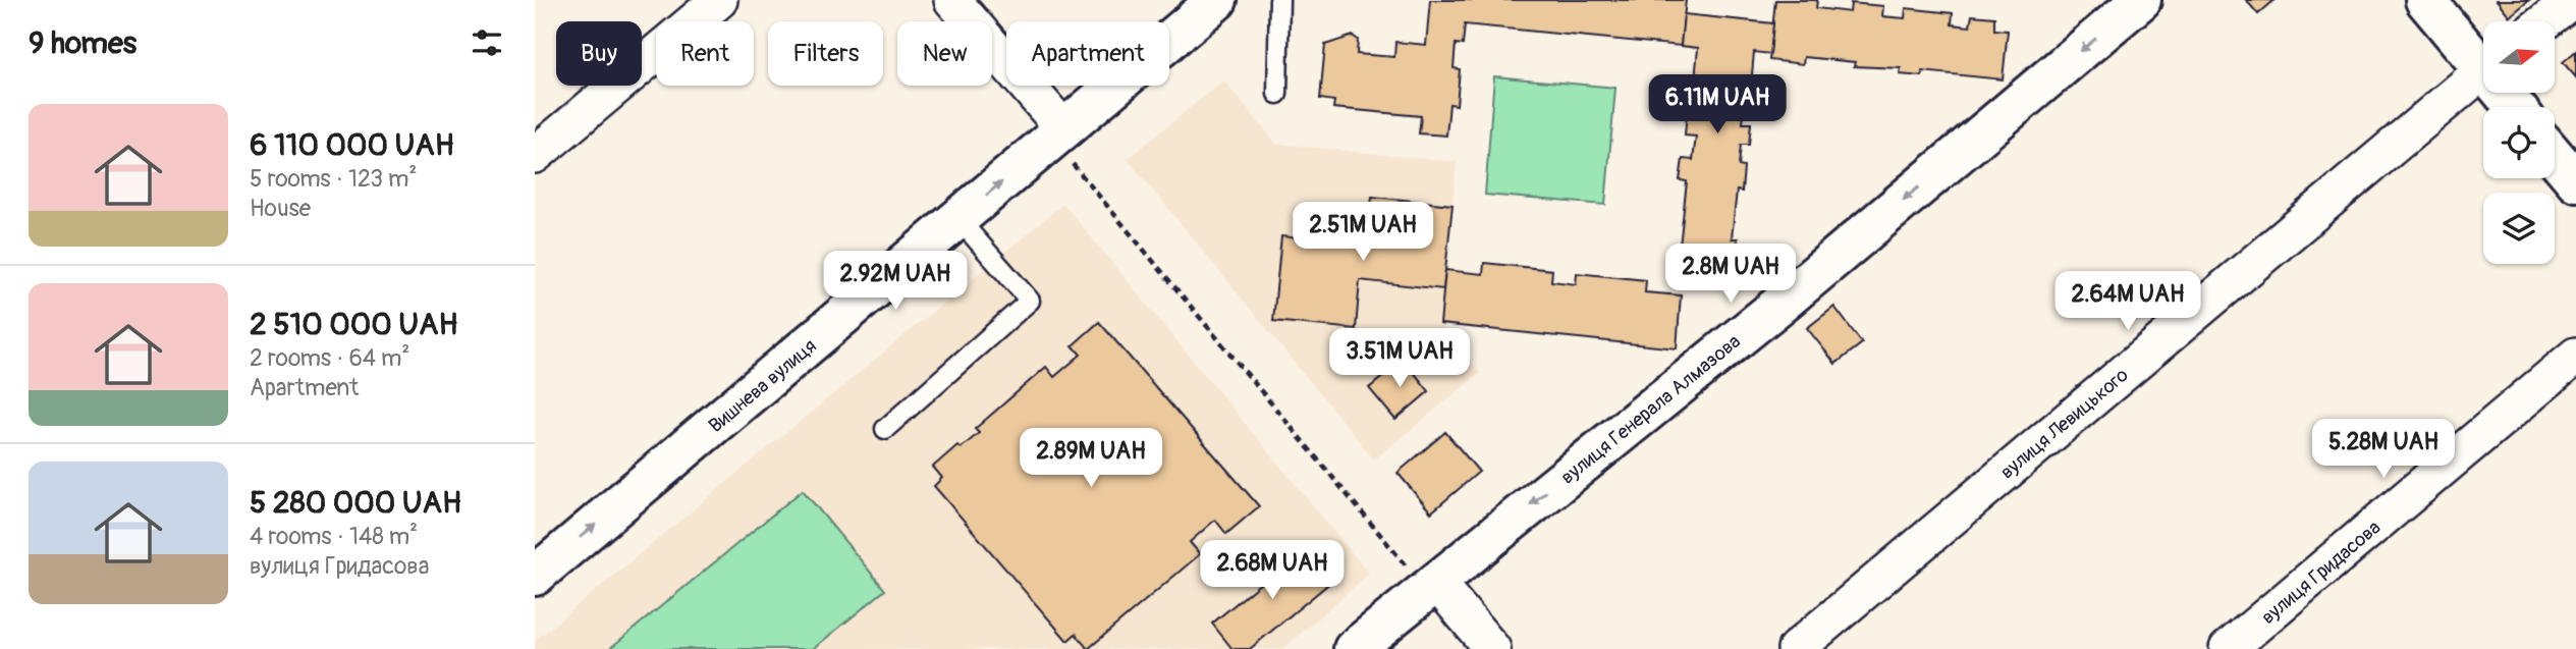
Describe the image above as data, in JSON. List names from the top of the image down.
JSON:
{
  "streets": {
    "street": [
      "Вишнева вулиця",
      "вулиця Генерала Алмазова",
      "вулиця Левицького",
      "вулиця Гридасова"
    ]
  },
  "one_way": ["вулиця Генерала Алмазова"],
  "north": "right",
  "page": {
    "heading": "9 homes",
    "chip": [
      "Buy",
      "Rent",
      "Filters",
      "New",
      "Apartment"
    ],
    "price": [
      "6.11M UAH",
      "2.51M UAH",
      "2.8M UAH",
      "2.92M UAH",
      "2.64M UAH",
      "3.51M UAH",
      "5.28M UAH",
      "2.89M UAH",
      "2.68M UAH"
    ],
    "list": [
      {
        "name": "6 110 000 UAH",
        "note": "5 rooms · 123 m² · House"
      },
      {
        "name": "2 510 000 UAH",
        "note": "2 rooms · 64 m² · Apartment"
      },
      {
        "name": "5 280 000 UAH",
        "note": "4 rooms · 148 m² · вулиця Гридасова"
      }
    ]
  }
}
